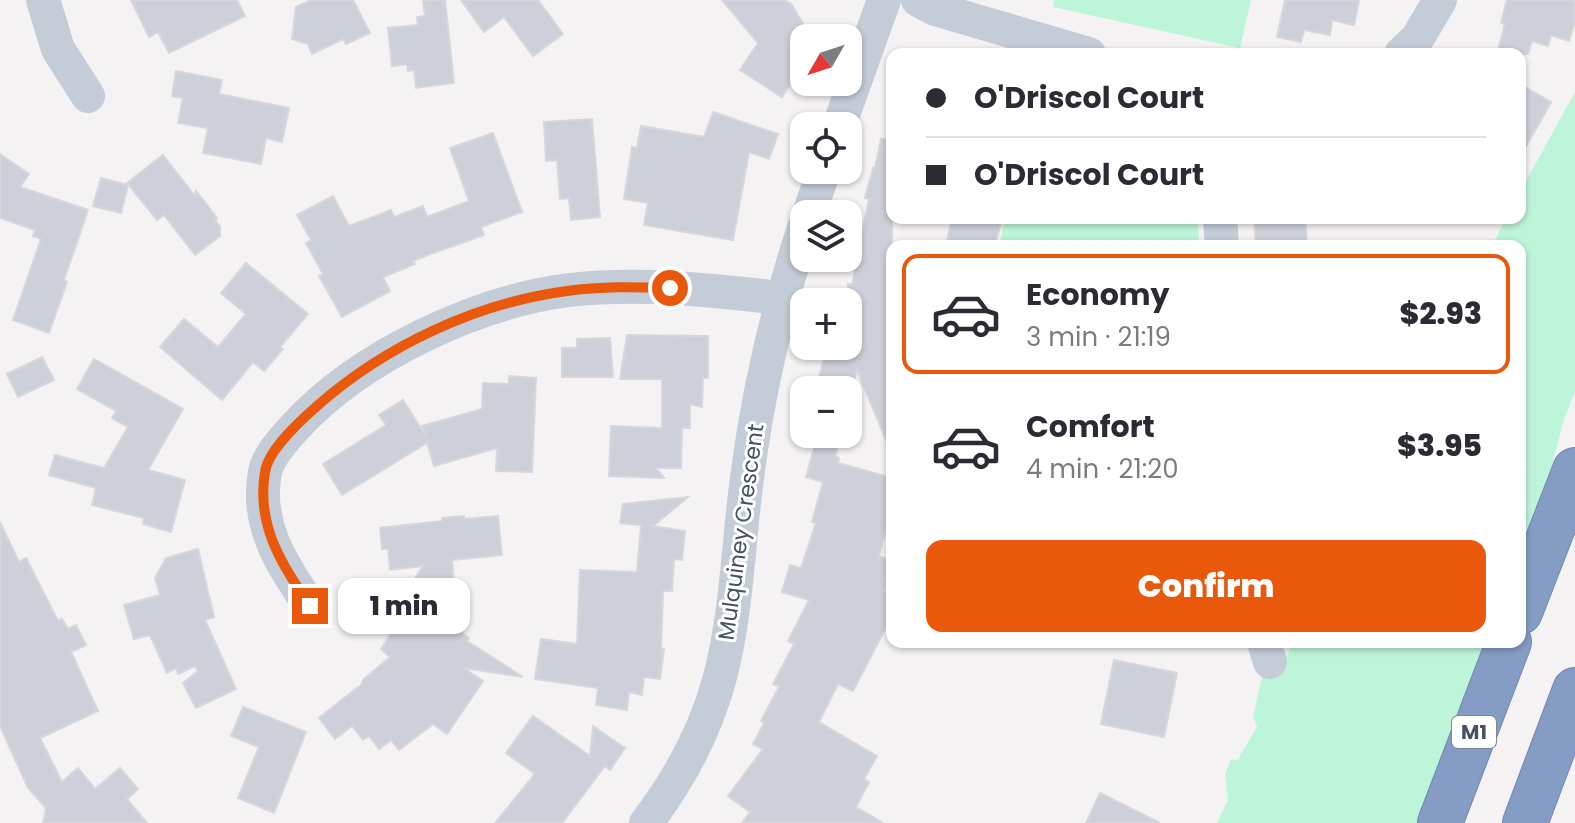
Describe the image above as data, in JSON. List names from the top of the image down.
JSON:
{
  "streets": {
    "highway": ["M1"],
    "street": ["Mulquiney Crescent"]
  },
  "north": "bottom left",
  "page": {
    "map_buttons": ["+", "−"],
    "banner": ["O'Driscol Court", "O'Driscol Court"],
    "list": [
      {
        "name": "Economy",
        "note": "3 min · 21:19",
        "value": "$2.93"
      },
      {
        "name": "Comfort",
        "note": "4 min · 21:20",
        "value": "$3.95"
      }
    ],
    "buttons": "Confirm",
    "bubble": "1 min"
  }
}
